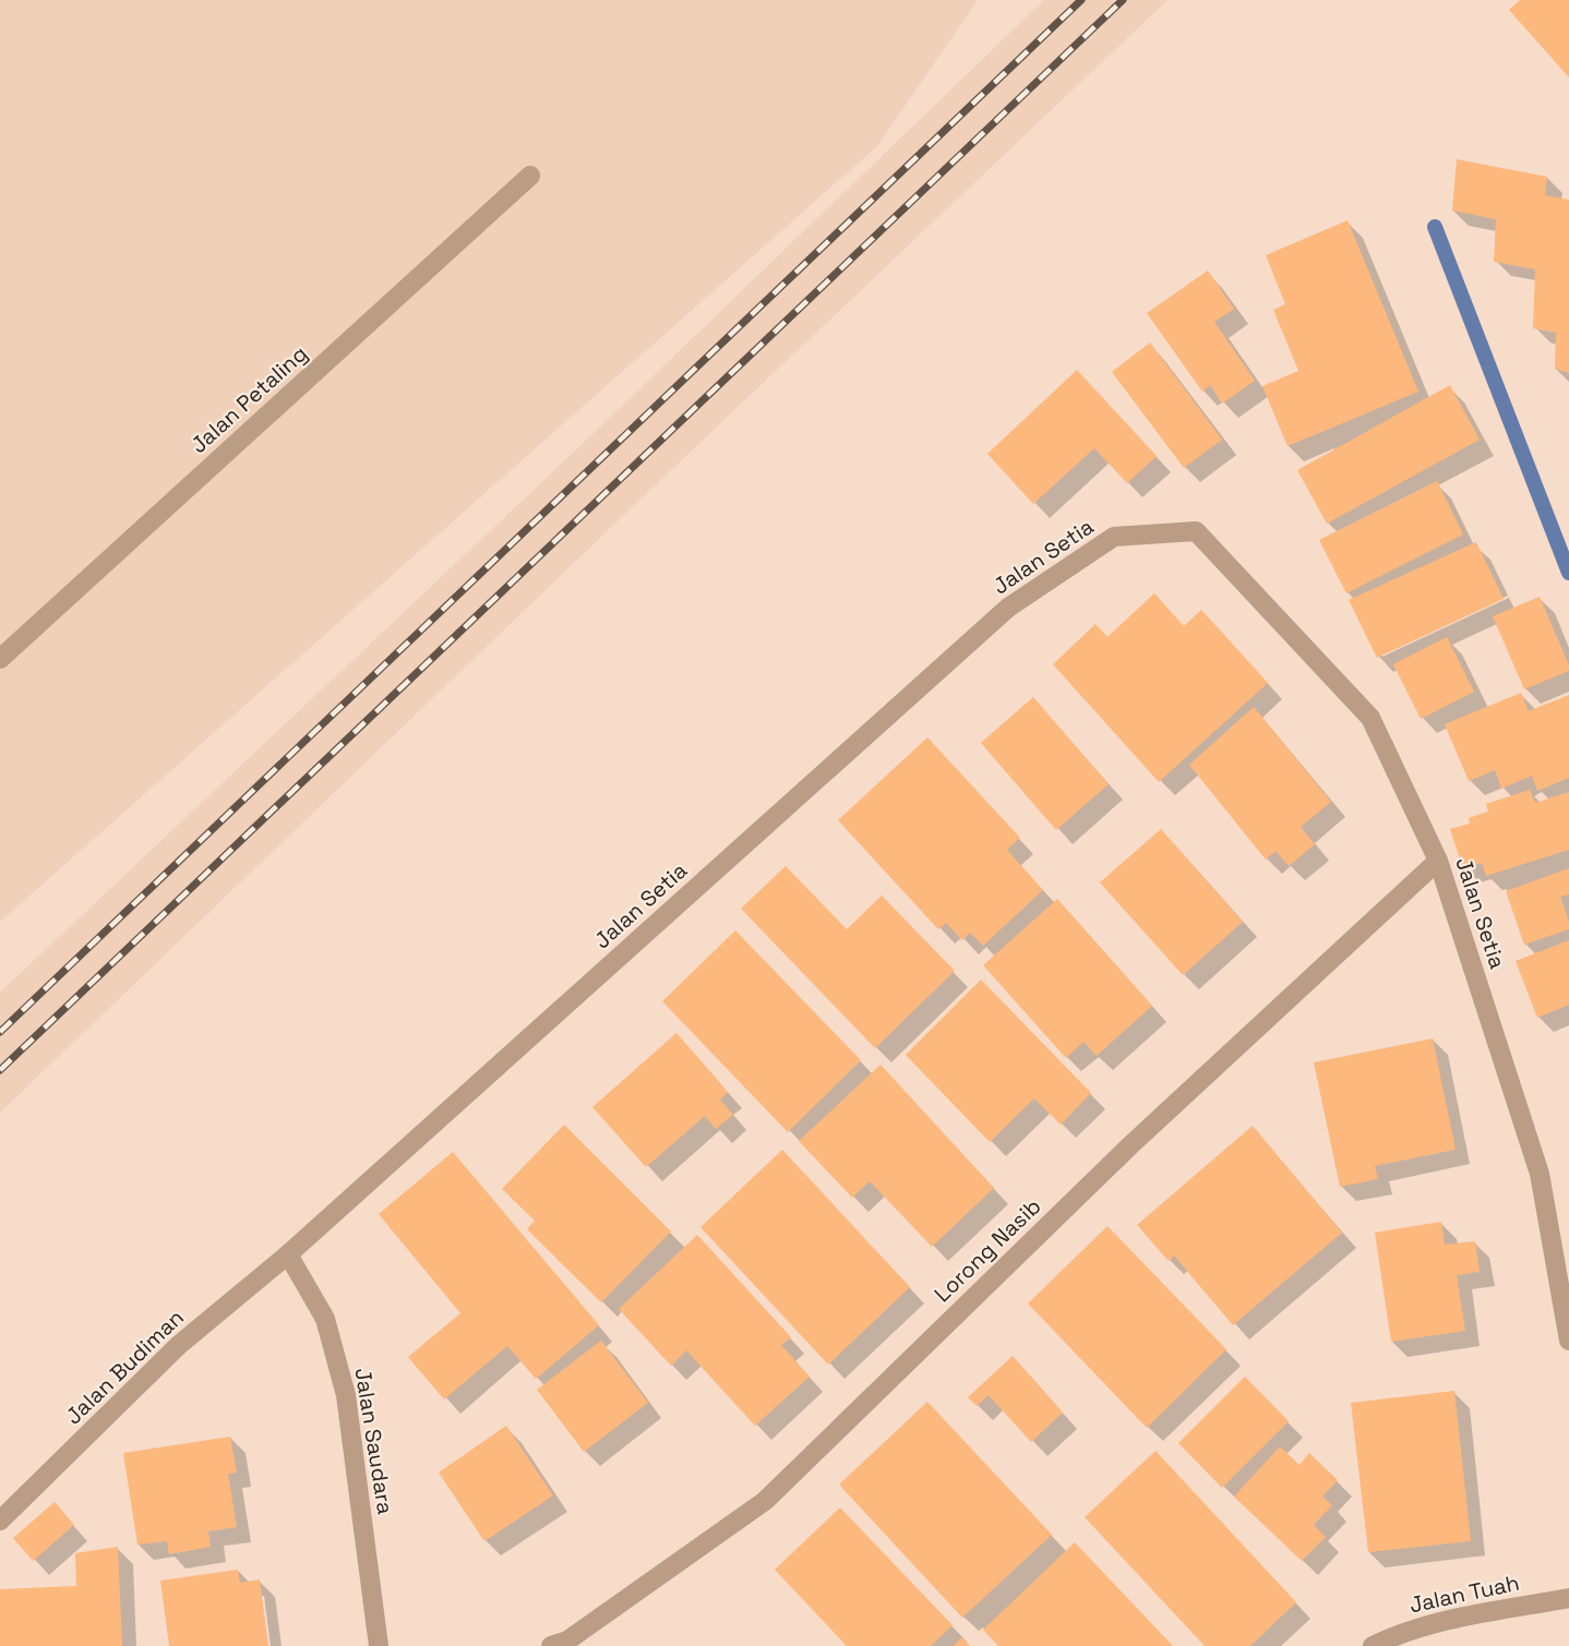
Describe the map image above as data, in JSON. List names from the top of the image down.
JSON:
{
  "streets": {
    "street": [
      "Jalan Petaling",
      "Jalan Setia",
      "Lorong Nasib",
      "Jalan Budiman",
      "Jalan Saudara",
      "Jalan Tuah"
    ]
  },
  "crossings": [
    ["Jalan Setia", "Lorong Nasib"],
    ["Jalan Setia", "Jalan Budiman"],
    ["Jalan Setia", "Jalan Saudara"],
    ["Jalan Budiman", "Jalan Saudara"]
  ]
}
